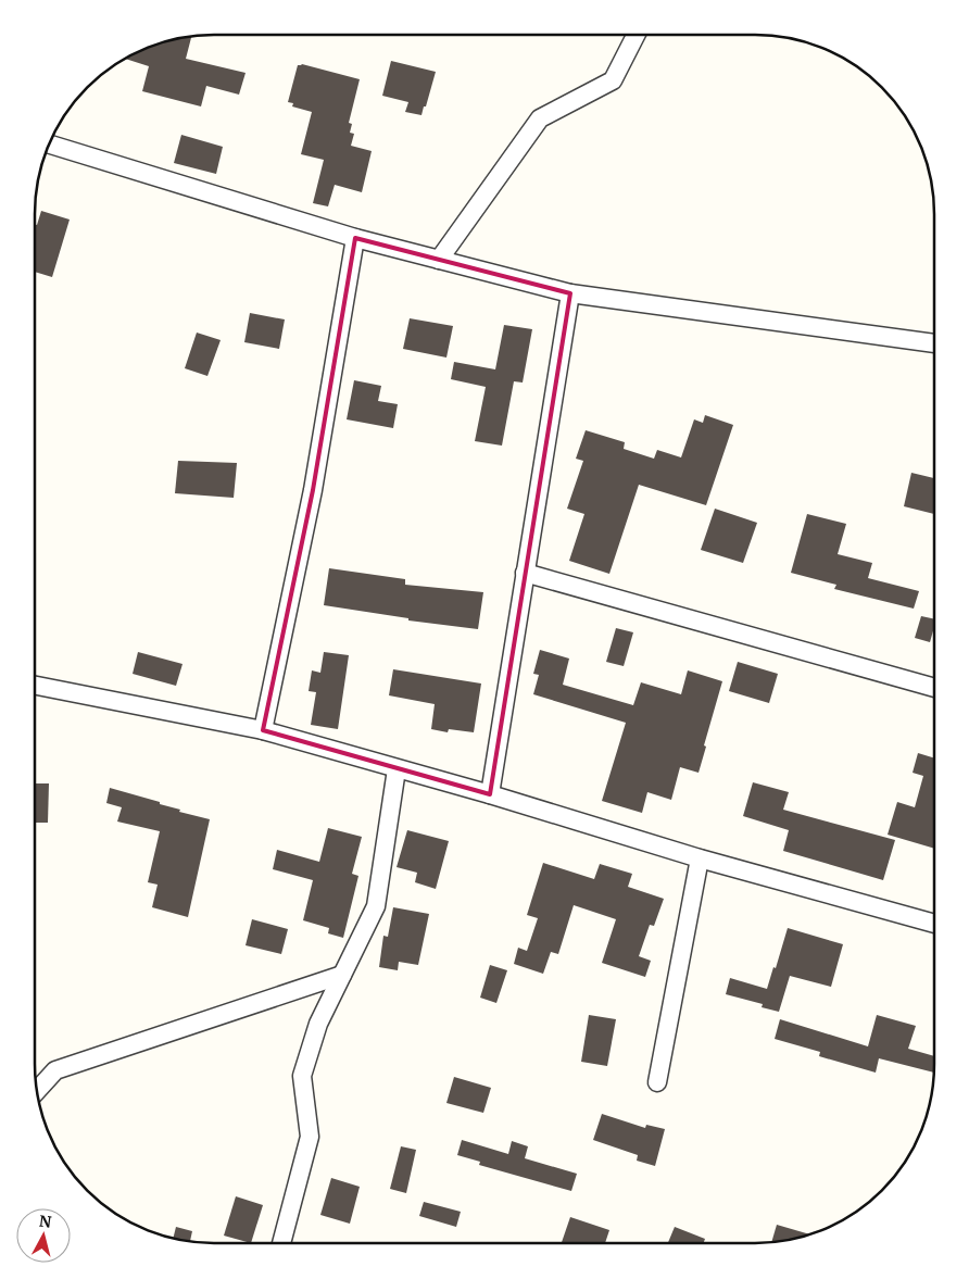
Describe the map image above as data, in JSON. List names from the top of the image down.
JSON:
{
  "north": "top"
}
